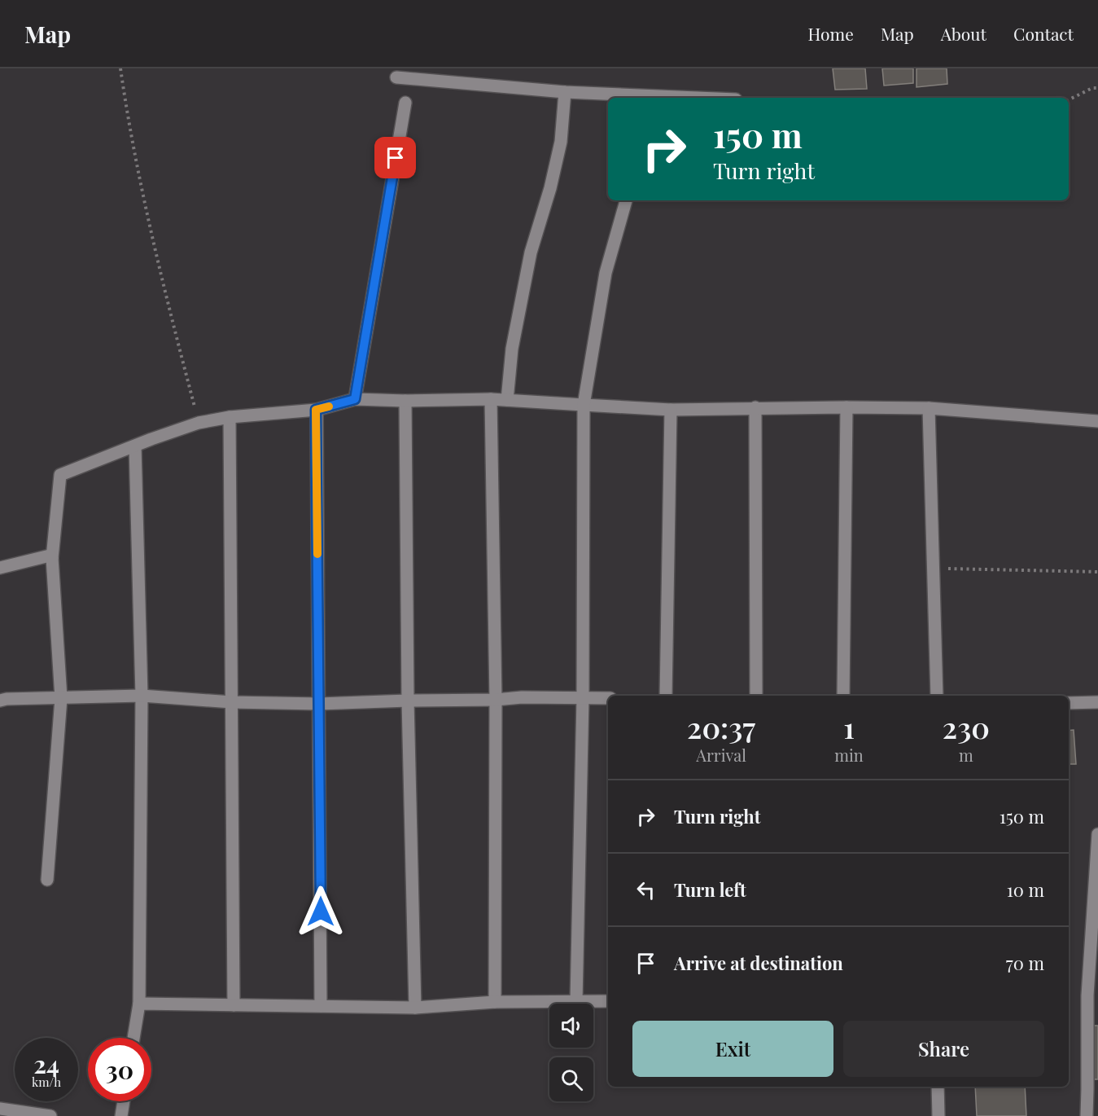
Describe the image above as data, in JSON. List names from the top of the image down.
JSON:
{
  "page": {
    "header": "Map",
    "nav": [
      "Home",
      "Map",
      "About",
      "Contact"
    ],
    "turn": ["150 m", "Turn right"],
    "eta": [
      "20:37",
      "Arrival",
      "1",
      "min",
      "230",
      "m"
    ],
    "list": [
      {
        "name": "Turn right",
        "value": "150 m"
      },
      {
        "name": "Turn left",
        "value": "10 m"
      },
      {
        "name": "Arrive at destination",
        "value": "70 m"
      }
    ],
    "buttons": ["Exit", "Share"],
    "speed": "24 km/h",
    "limit": "30"
  }
}
